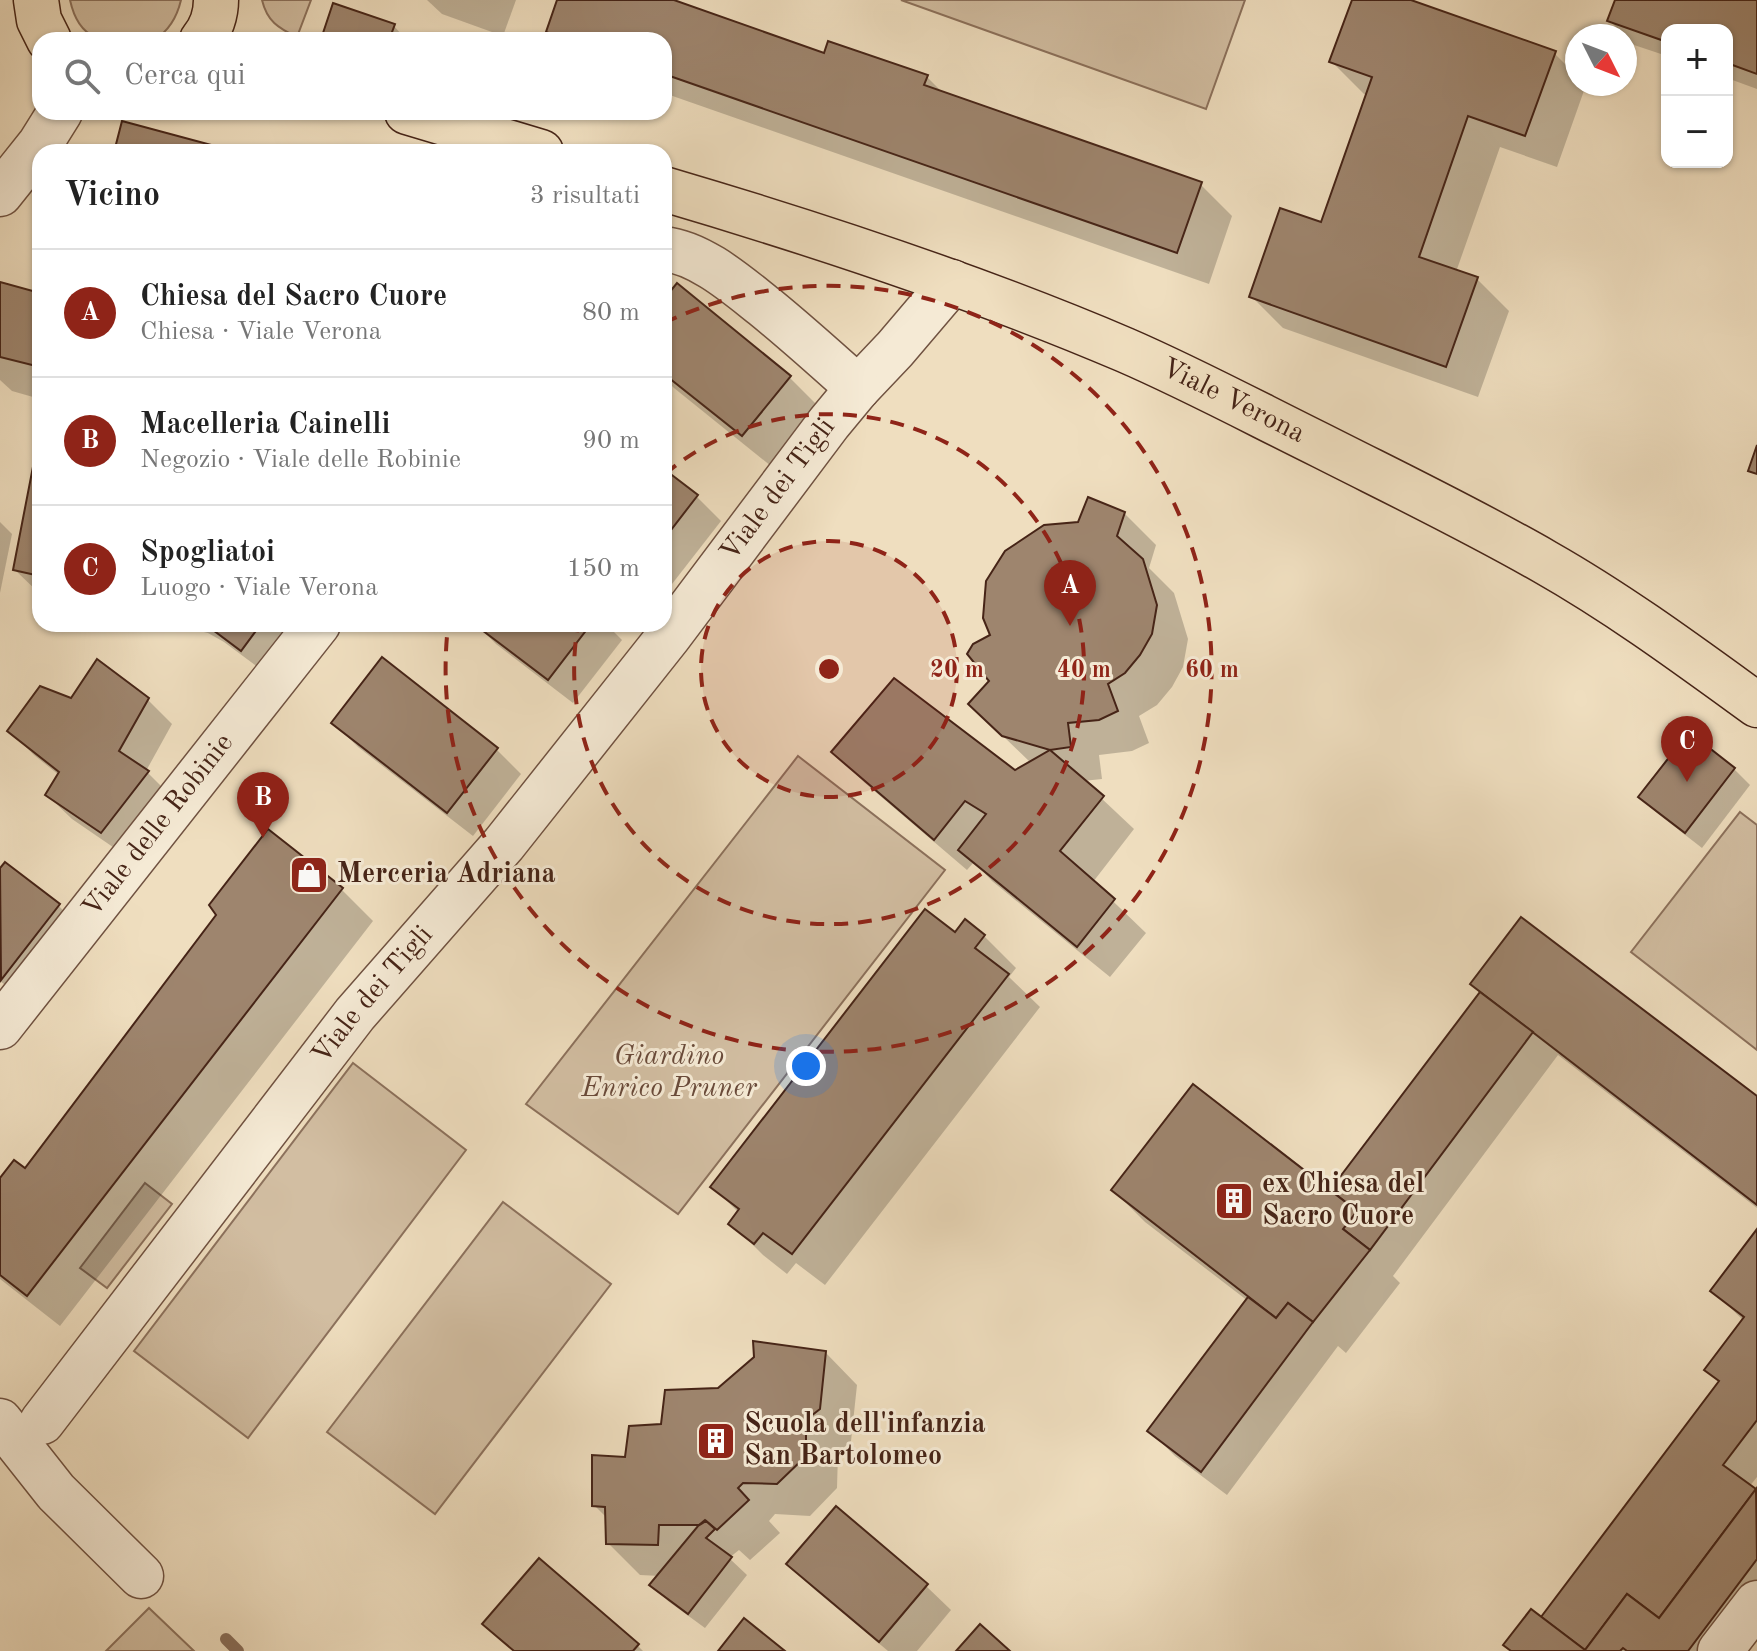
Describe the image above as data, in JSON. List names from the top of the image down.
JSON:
{
  "streets": {
    "main road": ["Viale Verona"],
    "street": ["Viale dei Tigli", "Viale delle Robinie"]
  },
  "crossings": [
    ["Viale Verona", "Viale dei Tigli"]
  ],
  "parks": ["Giardino Enrico Pruner"],
  "places": {
    "shop": ["Merceria Adriana"],
    "building": ["ex Chiesa del Sacro Cuore", "Scuola dell'infanzia San Bartolomeo"]
  },
  "north": "bottom right",
  "page": {
    "map_buttons": ["+", "−"],
    "search": "Cerca qui",
    "heading": ["Vicino", "3 risultati"],
    "list": [
      {
        "mark": "A",
        "name": "Chiesa del Sacro Cuore",
        "note": "Chiesa · Viale Verona",
        "value": "80 m"
      },
      {
        "mark": "B",
        "name": "Macelleria Cainelli",
        "note": "Negozio · Viale delle Robinie",
        "value": "90 m"
      },
      {
        "mark": "C",
        "name": "Spogliatoi",
        "note": "Luogo · Viale Verona",
        "value": "150 m"
      }
    ],
    "pins": ["A", "C", "B"]
  },
  "rings": ["20 m", "40 m", "60 m"]
}
